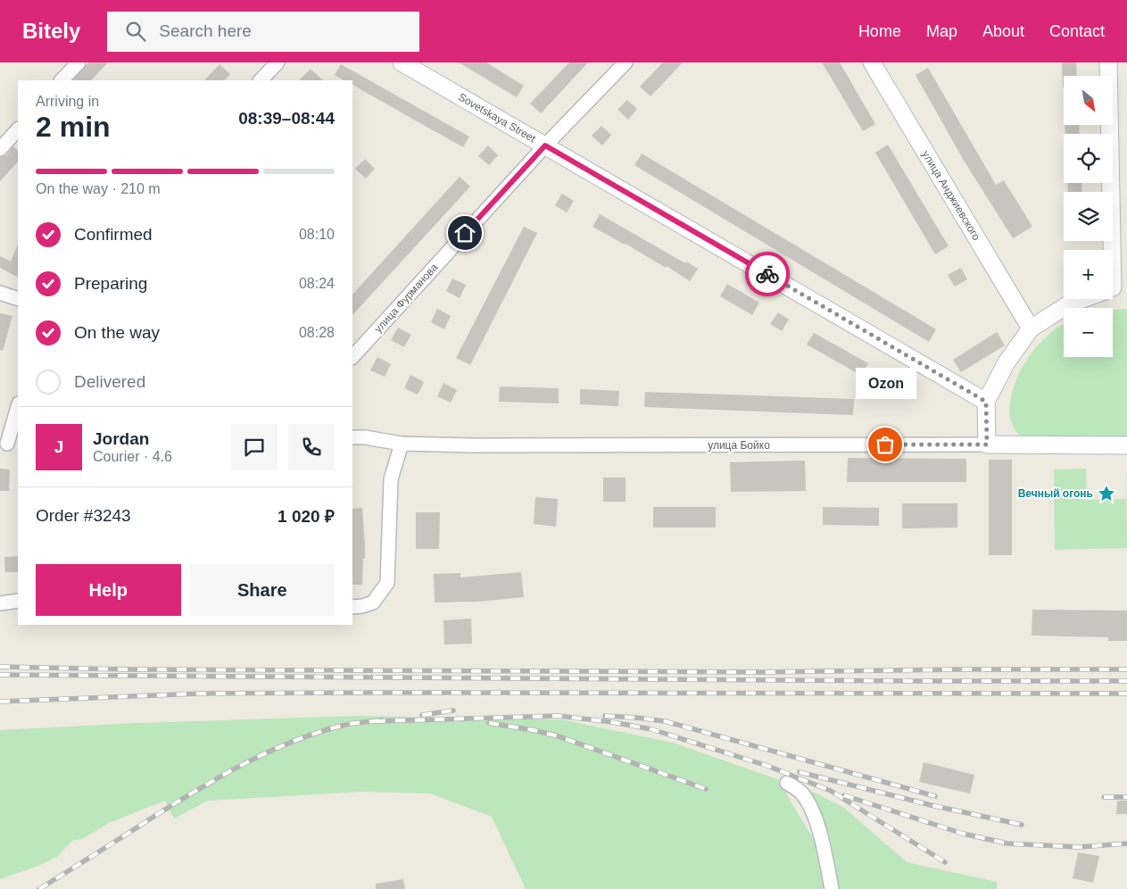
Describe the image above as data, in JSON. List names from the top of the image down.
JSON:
{
  "streets": {
    "street": [
      "Sovetskaya Street",
      "улица Анджиевского",
      "улица Фурманова",
      "улица Бойко"
    ]
  },
  "crossings": [
    ["Sovetskaya Street", "улица Фурманова"]
  ],
  "places": {
    "other": ["Ozon"],
    "place": ["Вечный огонь"]
  },
  "north": "bottom right",
  "page": {
    "header": "Bitely",
    "search": "Search here",
    "nav": [
      "Home",
      "Map",
      "About",
      "Contact"
    ],
    "map_buttons": ["+", "−"],
    "heading": ["2 min", "Arriving in", "08:39–08:44"],
    "panel": [
      "Jordan",
      "Courier · 4.6",
      "Order #3243",
      "1 020 ₽"
    ],
    "bar": "On the way · 210 m",
    "list": [
      ["Confirmed", "08:10"],
      ["Preparing", "08:24"],
      ["On the way", "08:28"],
      "Delivered"
    ],
    "bubble": "Ozon",
    "round": "J",
    "buttons": ["Help", "Share"]
  }
}
